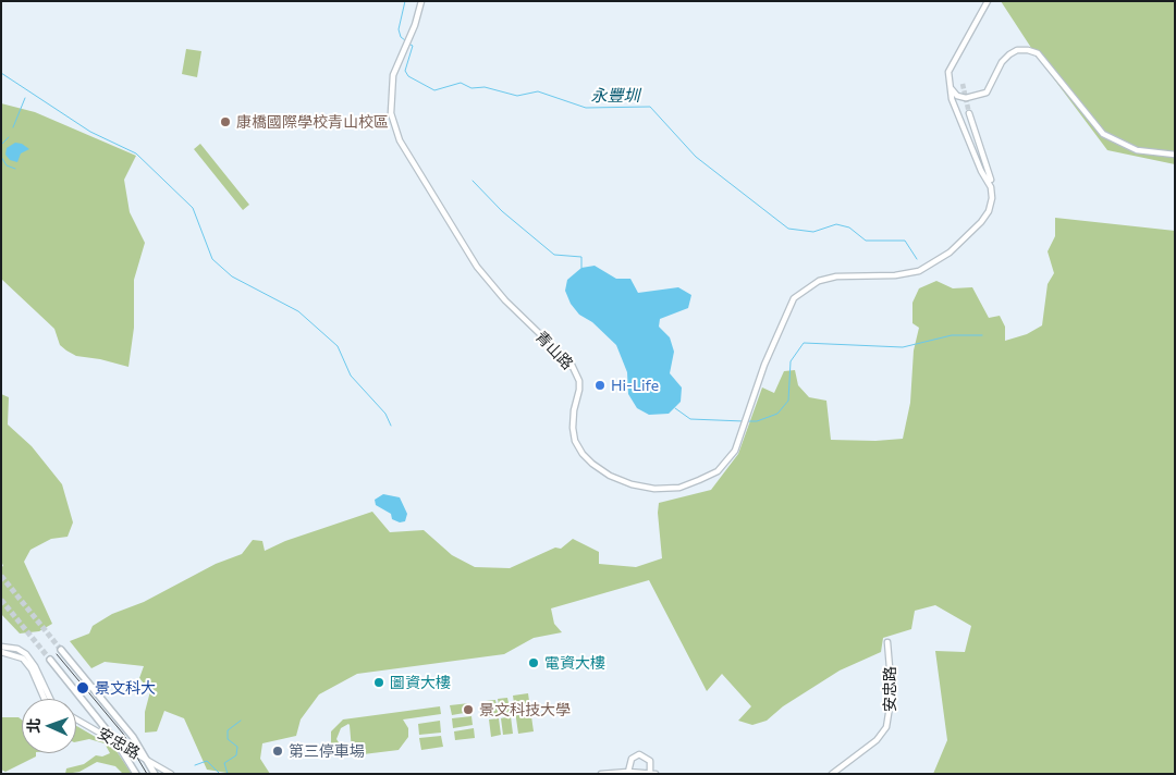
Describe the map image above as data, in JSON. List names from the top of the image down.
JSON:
{
  "streets": {
    "street": ["青山路", "安忠路"]
  },
  "water": ["永豐圳"],
  "places": [
    "康橋國際學校青山校區",
    "Hi-Life",
    "電資大樓",
    "圖資大樓",
    "景文科大",
    "景文科技大學",
    "第三停車場"
  ],
  "north": "left"
}
